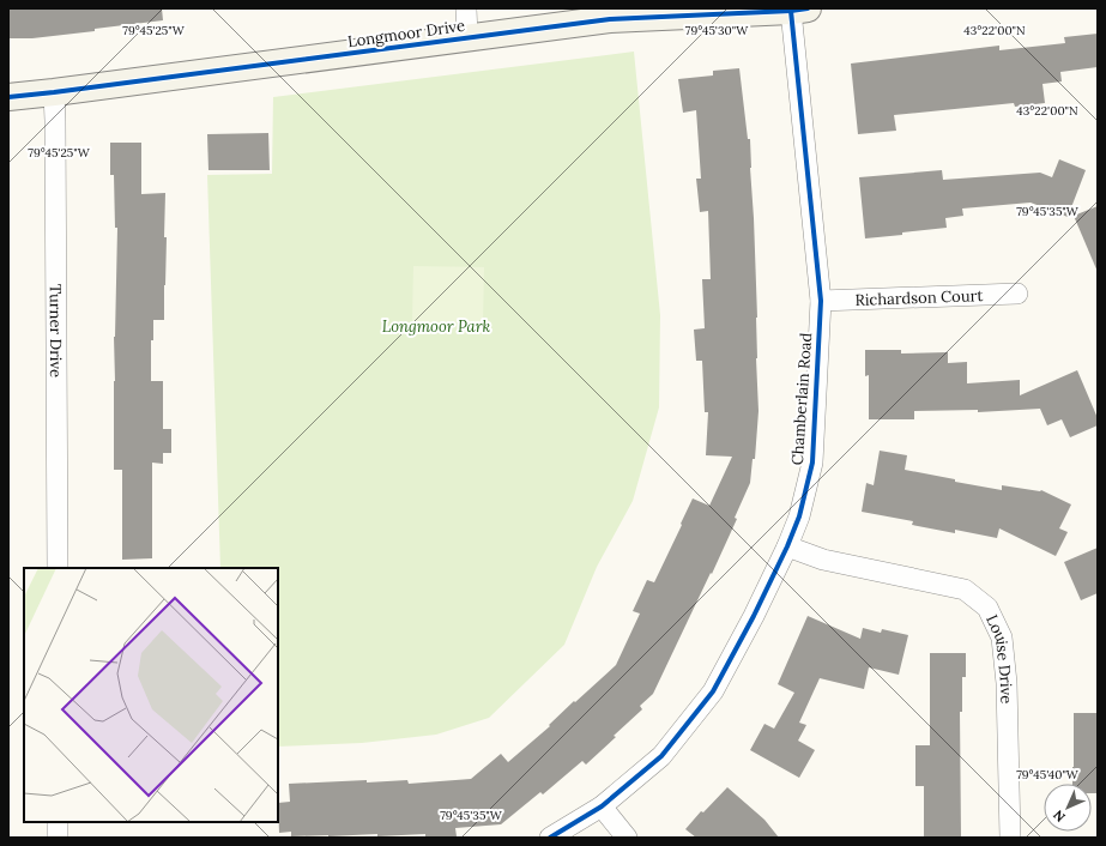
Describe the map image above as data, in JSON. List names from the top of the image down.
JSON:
{
  "streets": {
    "street": [
      "Longmoor Drive",
      "Richardson Court",
      "Turner Drive",
      "Chamberlain Road",
      "Louise Drive"
    ]
  },
  "crossings": [
    ["Longmoor Drive", "Turner Drive"],
    ["Longmoor Drive", "Chamberlain Road"],
    ["Richardson Court", "Chamberlain Road"],
    ["Chamberlain Road", "Louise Drive"]
  ],
  "parks": ["Longmoor Park"],
  "north": "bottom left",
  "coordinates": [
    "79°45'25\"W",
    "79°45'30\"W",
    "43°22'00\"N",
    "79°45'35\"W",
    "79°45'40\"W"
  ]
}
